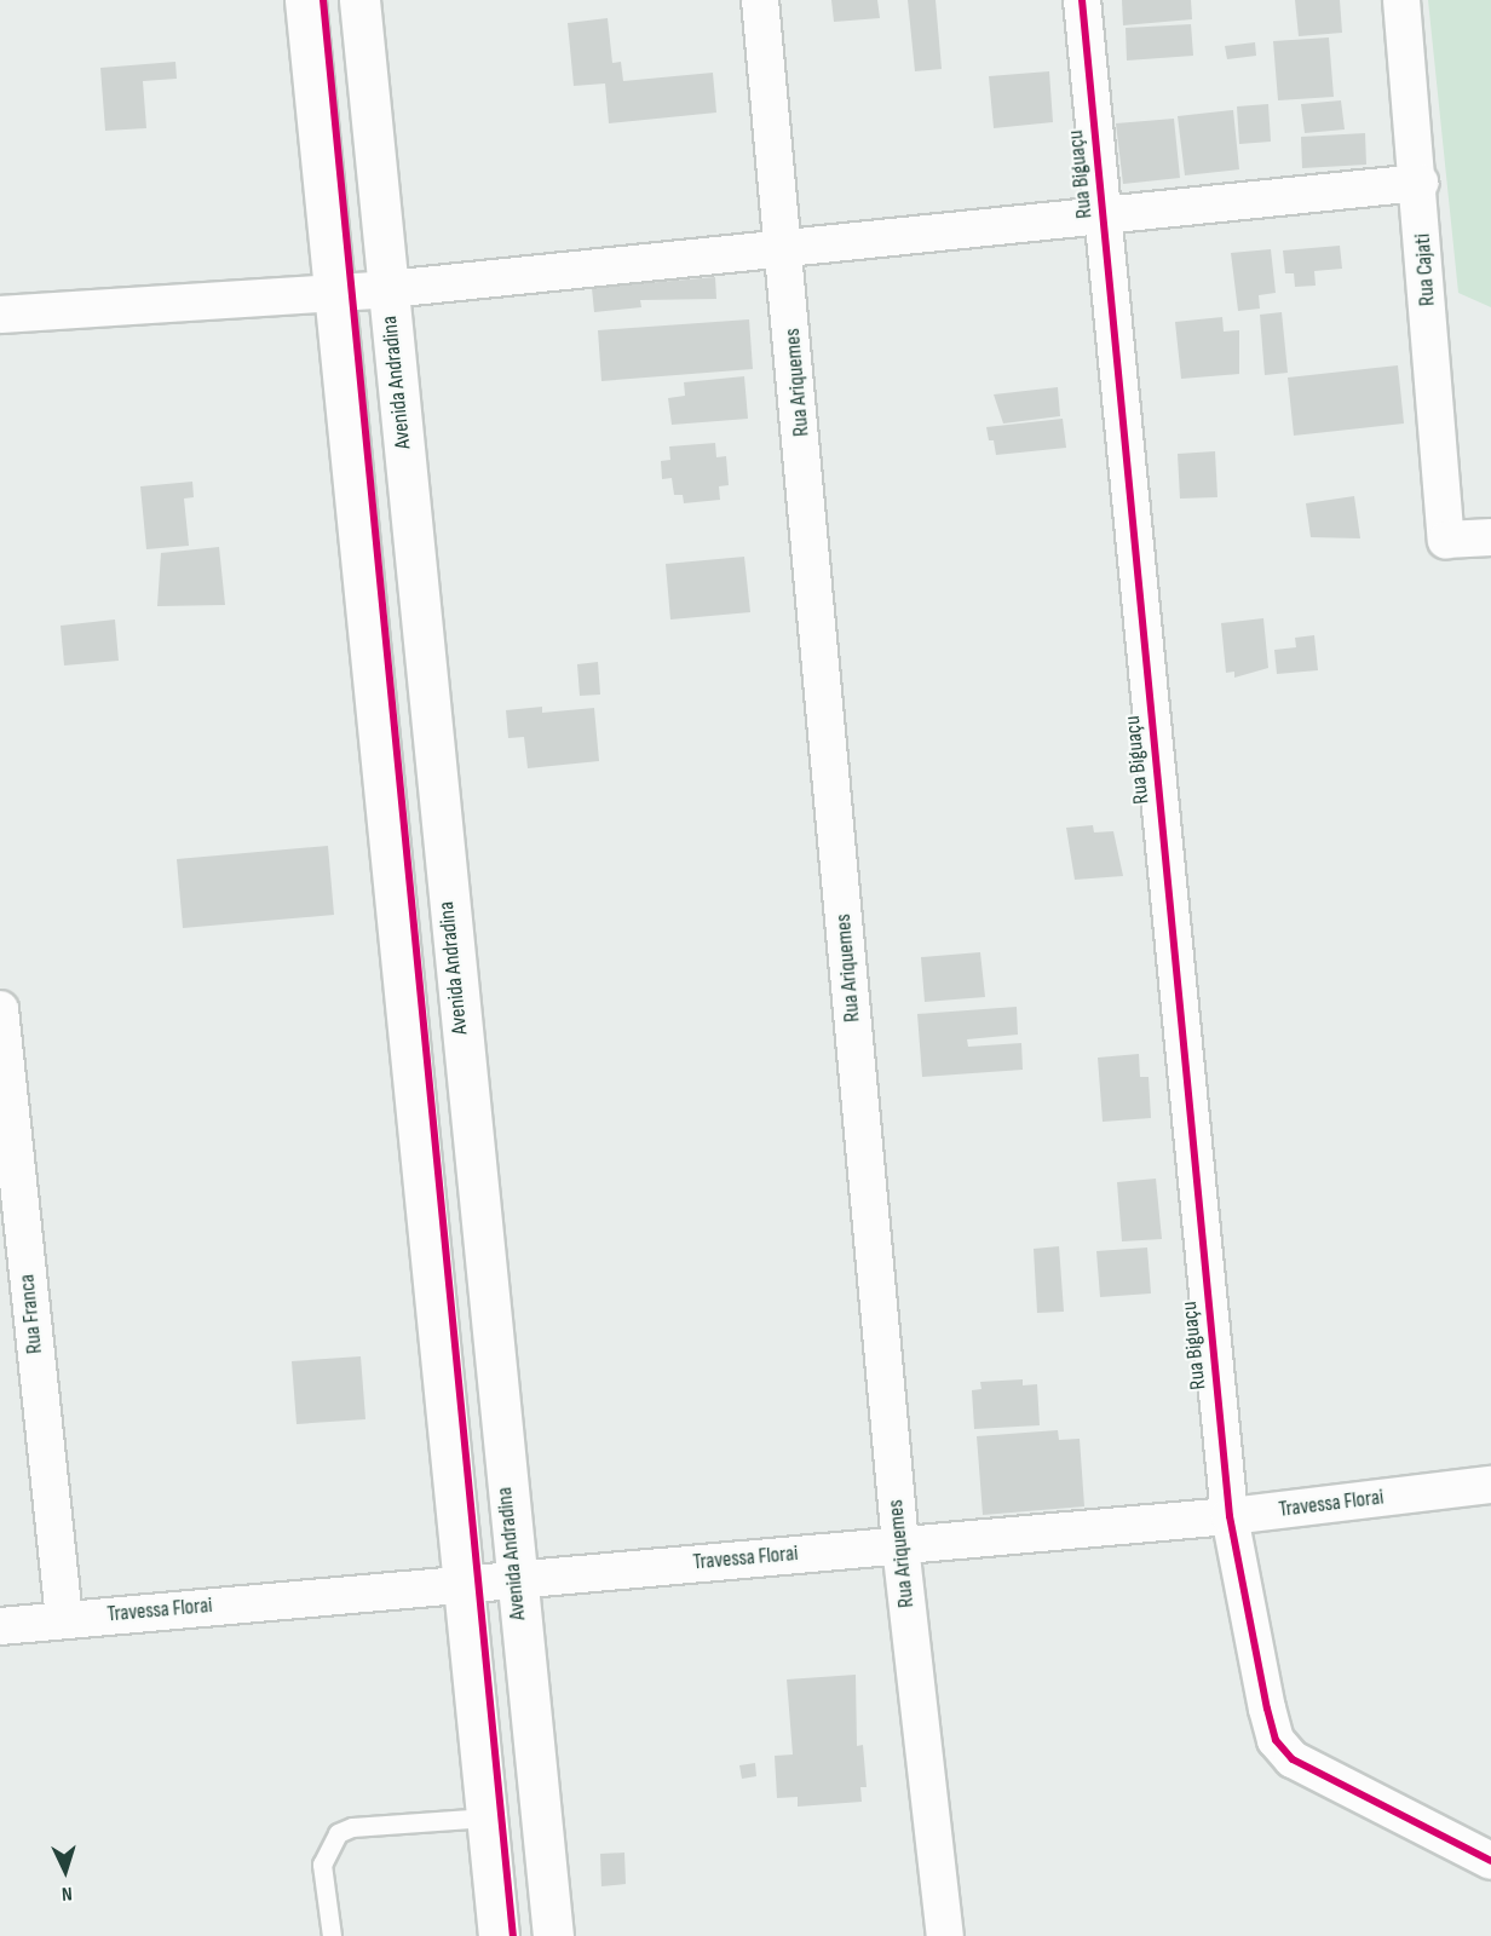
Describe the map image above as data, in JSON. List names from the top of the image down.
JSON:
{
  "streets": {
    "main road": ["Avenida Andradina"],
    "street": [
      "Rua Biguaçu",
      "Rua Cajati",
      "Rua Ariquemes",
      "Rua Franca",
      "Travessa Florai"
    ]
  },
  "crossings": [
    ["Rua Biguaçu", "Travessa Florai"],
    ["Avenida Andradina", "Travessa Florai"],
    ["Rua Ariquemes", "Travessa Florai"],
    ["Rua Franca", "Travessa Florai"]
  ],
  "north": "bottom"
}
